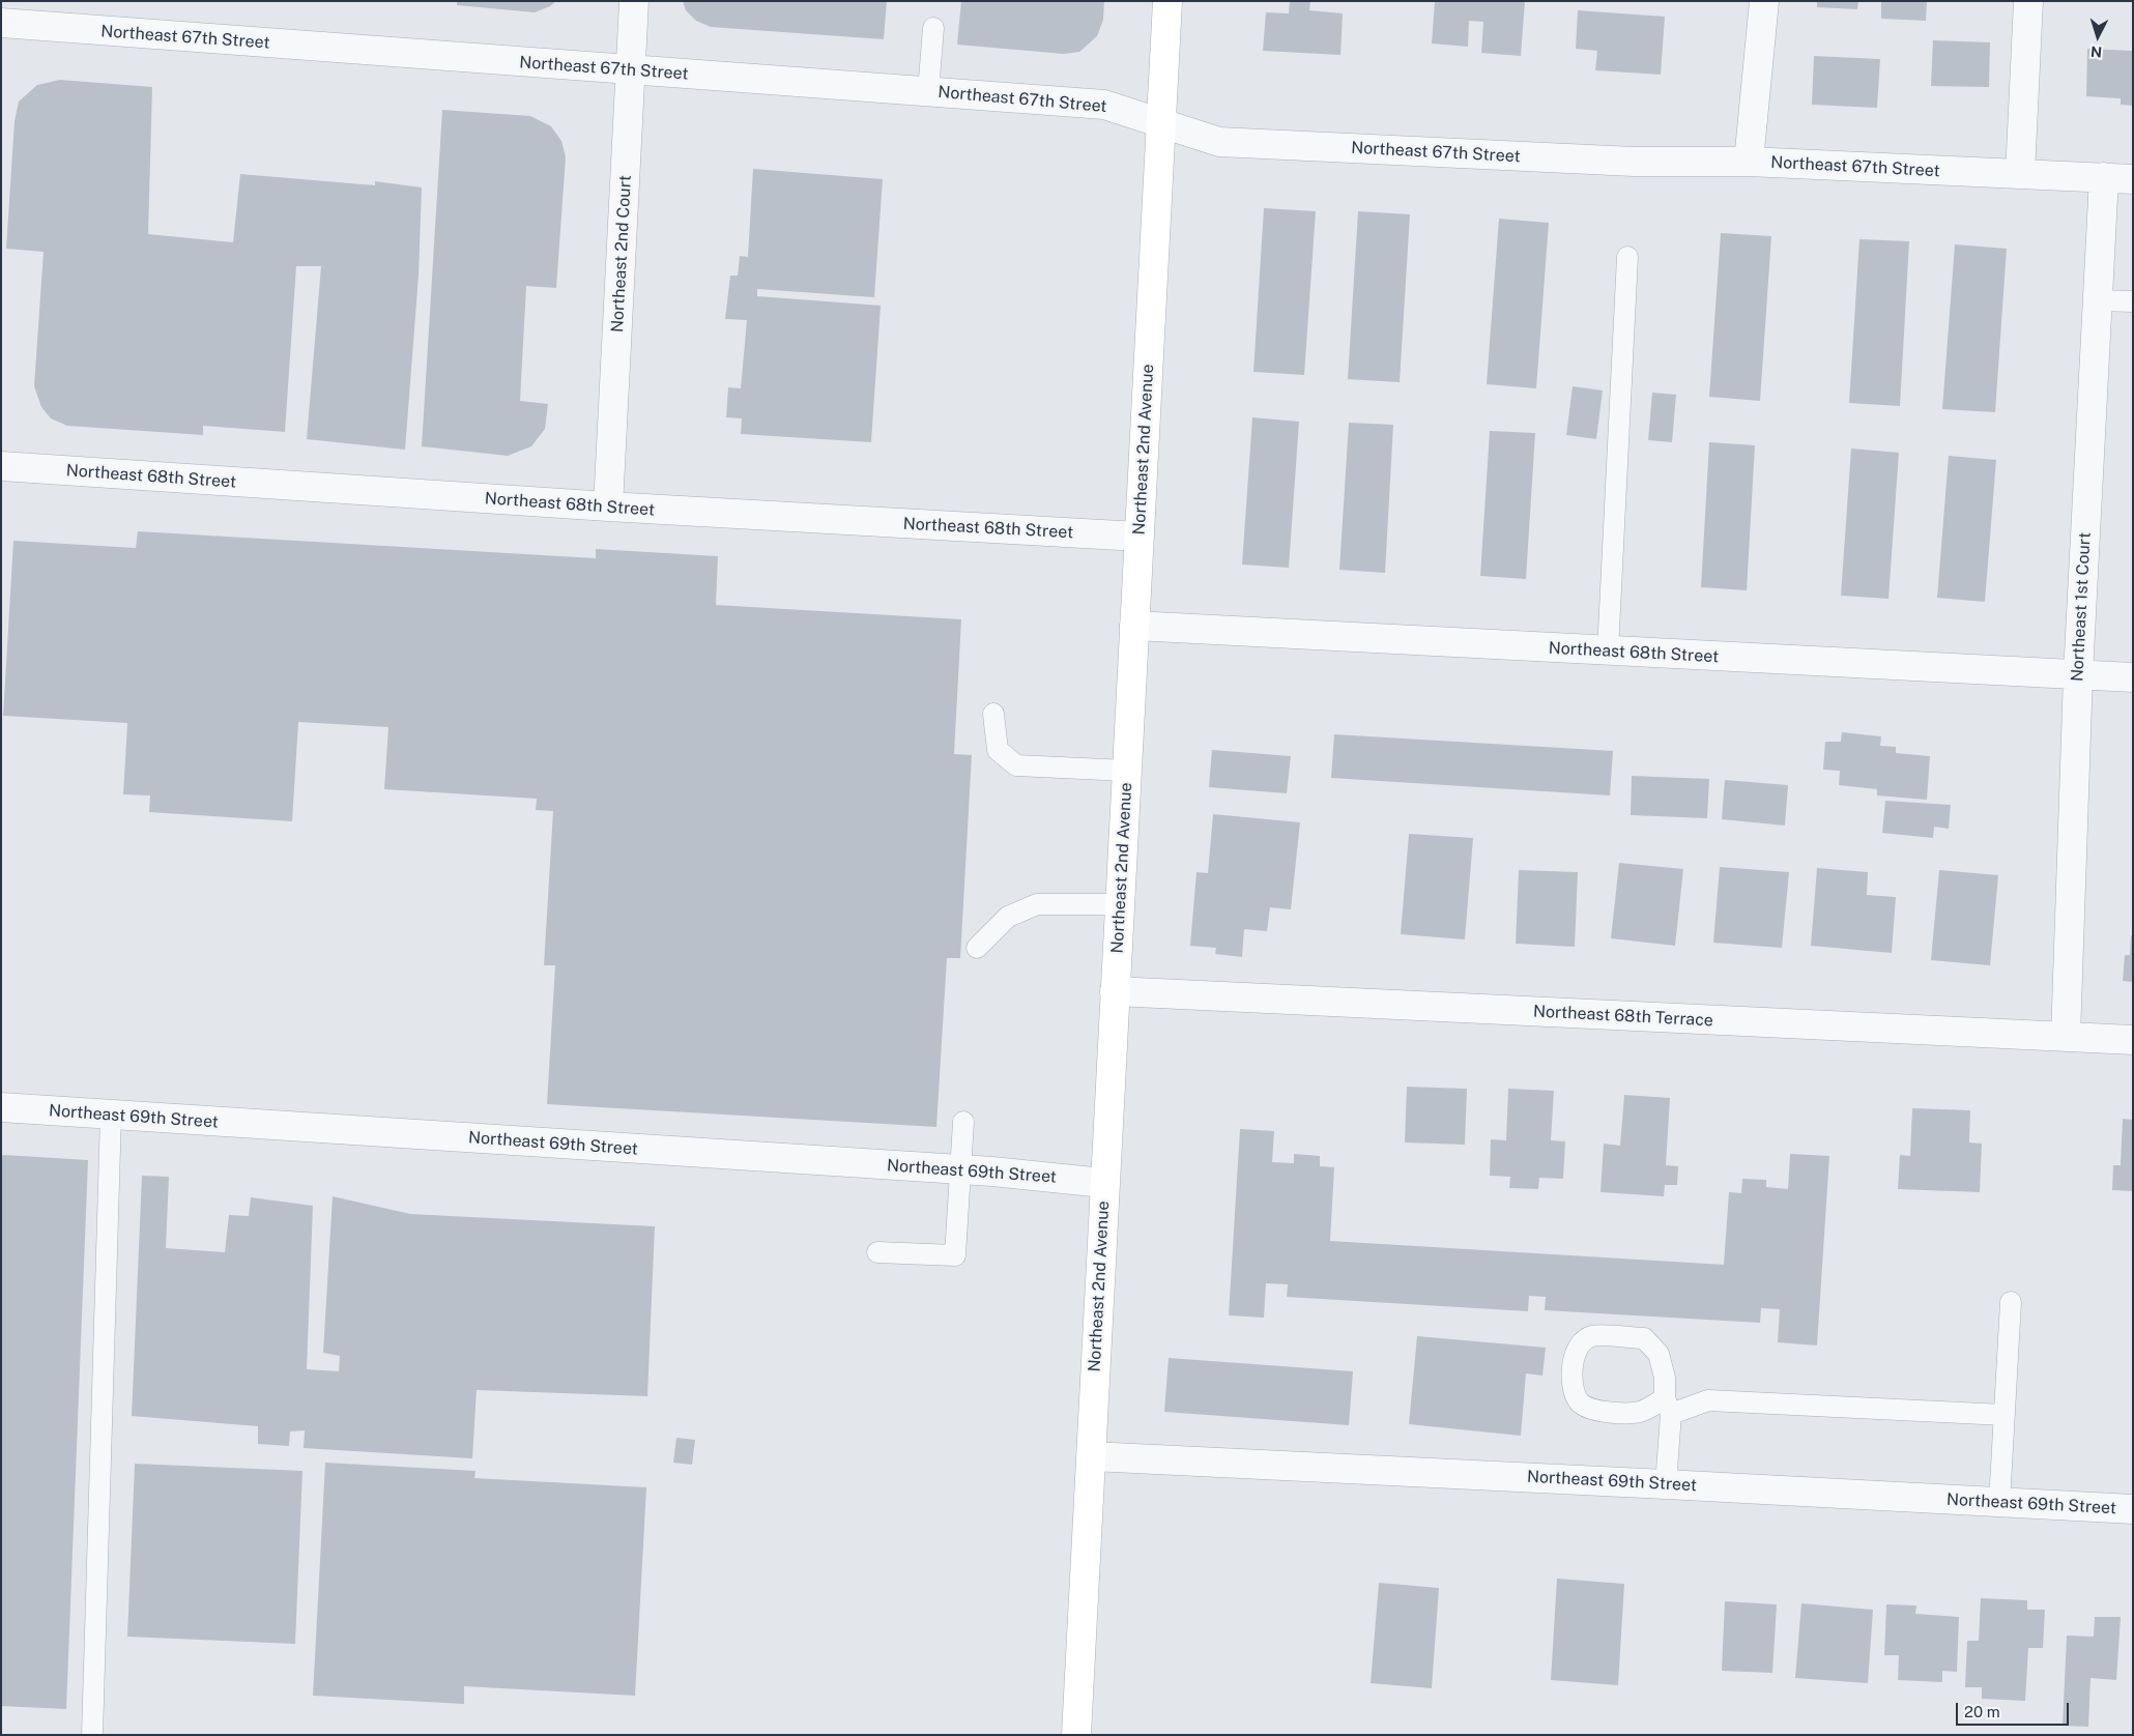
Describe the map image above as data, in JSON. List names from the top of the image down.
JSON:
{
  "streets": {
    "main road": ["Northeast 2nd Avenue"],
    "street": [
      "Northeast 67th Street",
      "Northeast 2nd Court",
      "Northeast 68th Street",
      "Northeast 1st Court",
      "Northeast 68th Terrace",
      "Northeast 69th Street"
    ]
  },
  "crossings": [
    ["Northeast 67th Street", "Northeast 2nd Court"],
    ["Northeast 67th Street", "Northeast 2nd Avenue"],
    ["Northeast 67th Street", "Northeast 1st Court"],
    ["Northeast 2nd Court", "Northeast 68th Street"],
    ["Northeast 2nd Avenue", "Northeast 68th Street"],
    ["Northeast 2nd Avenue", "Northeast 68th Terrace"],
    ["Northeast 2nd Avenue", "Northeast 69th Street"],
    ["Northeast 68th Street", "Northeast 1st Court"],
    ["Northeast 1st Court", "Northeast 68th Terrace"]
  ],
  "scale_bar": "20 m",
  "north": "bottom"
}
